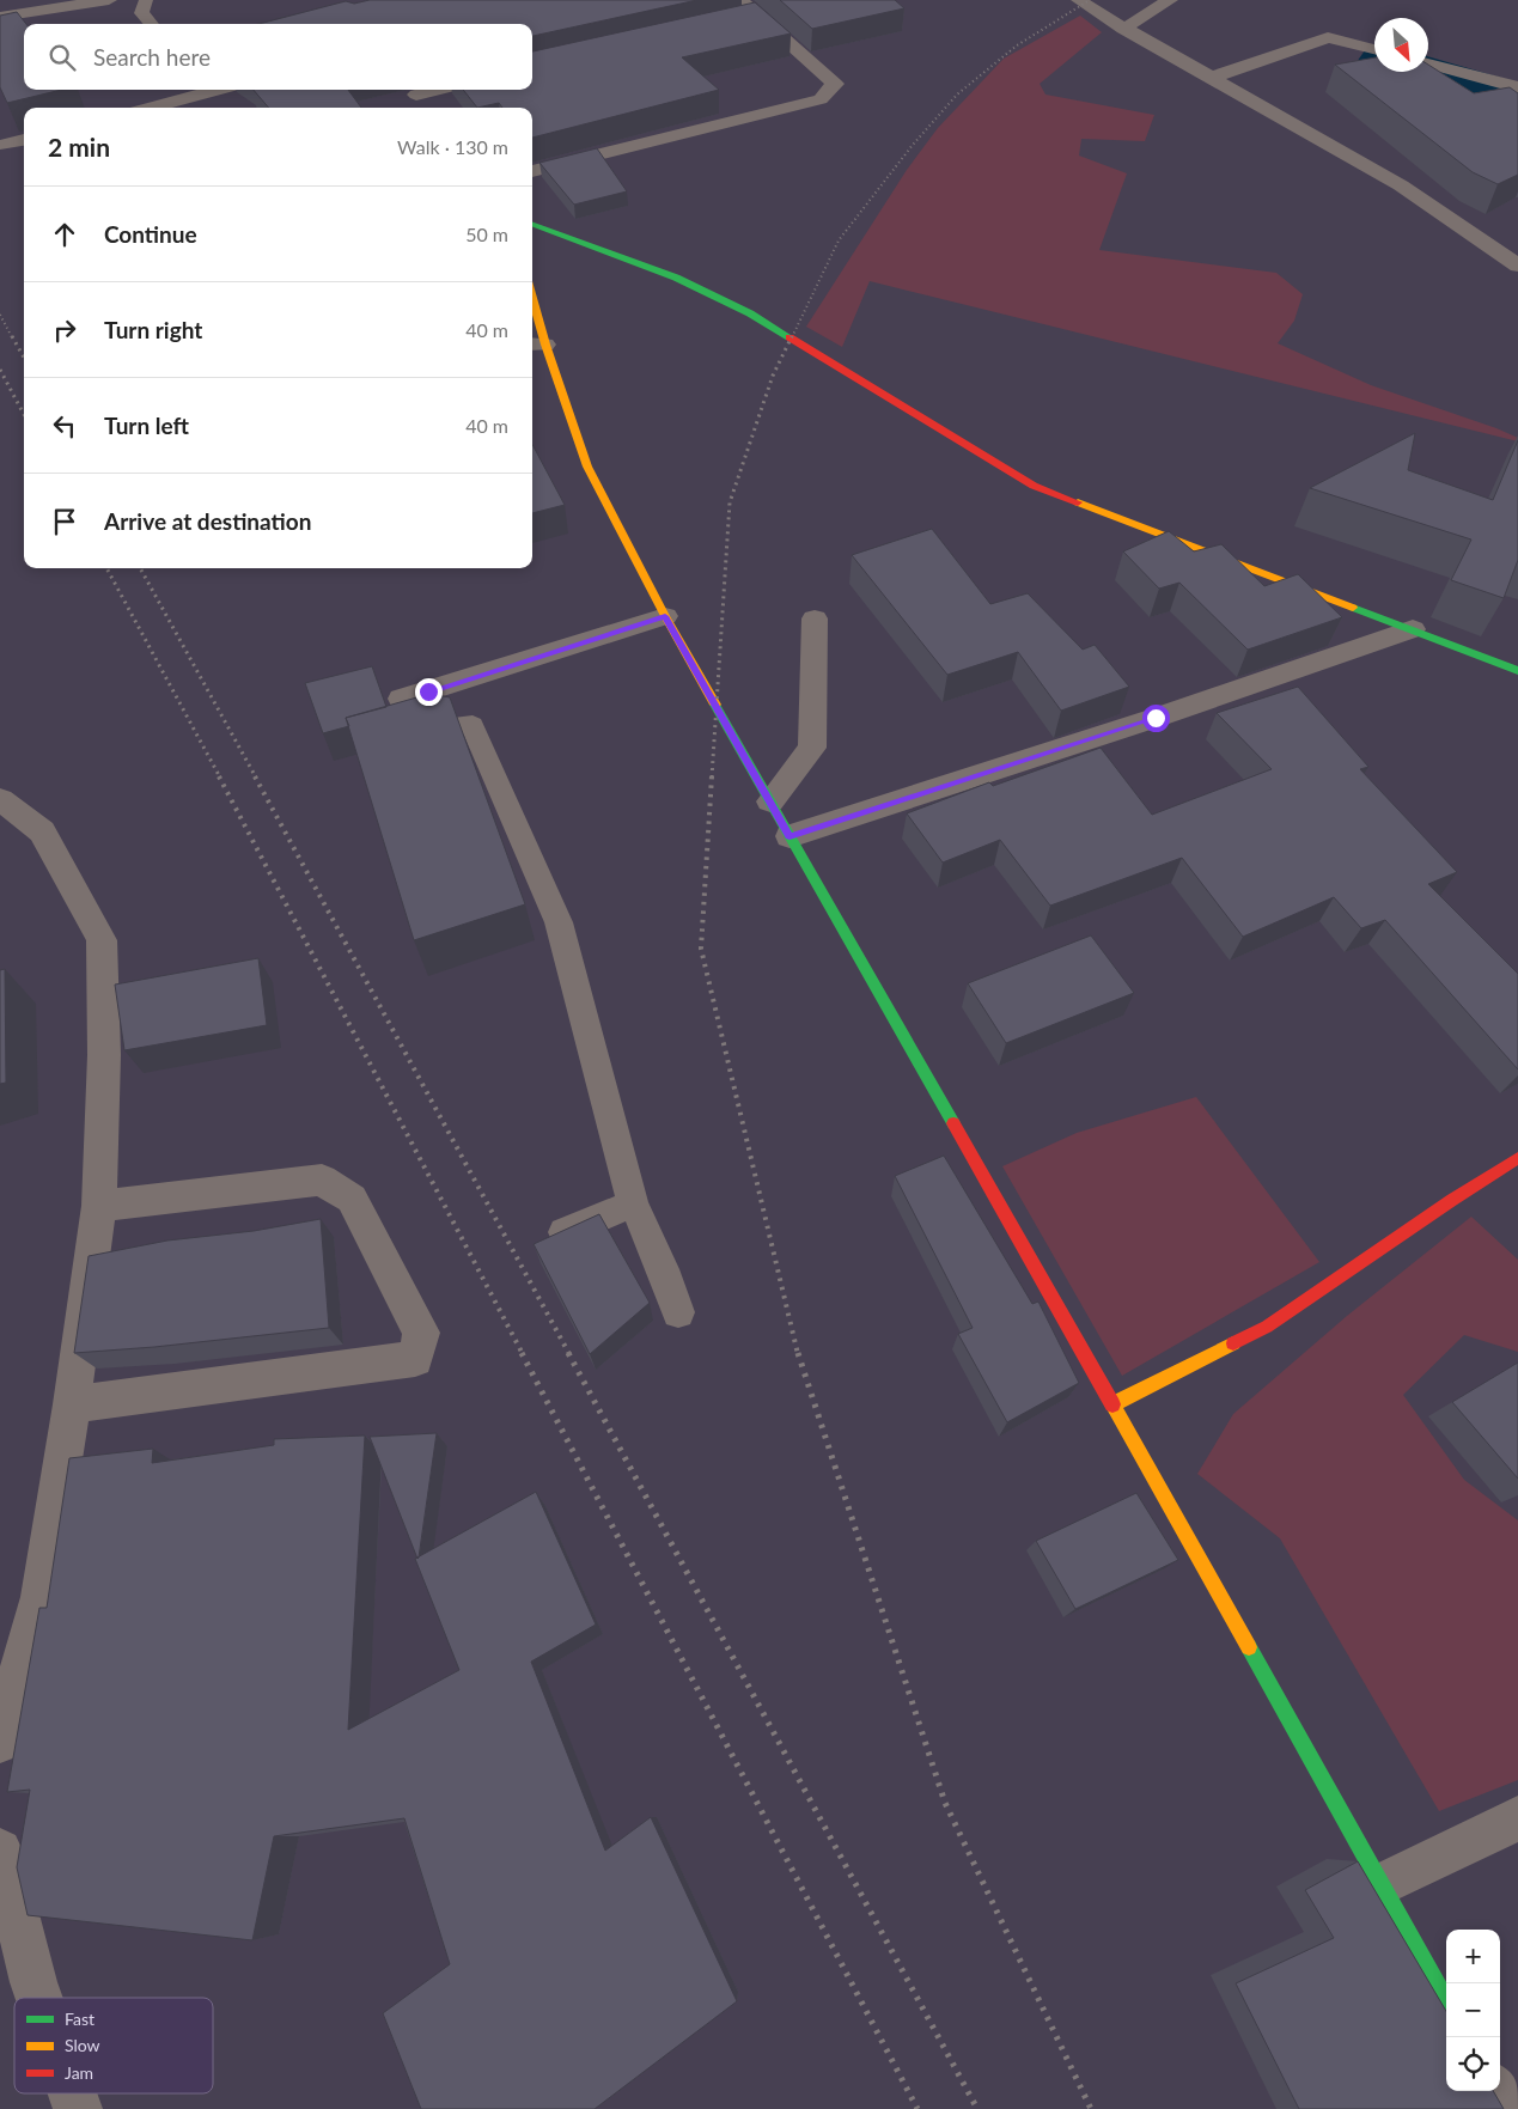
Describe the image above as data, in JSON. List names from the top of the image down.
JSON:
{
  "legend": ["Fast", "Slow", "Jam"],
  "north": "bottom right",
  "page": {
    "search": "Search here",
    "heading": ["2 min", "Walk · 130 m"],
    "list": [
      ["Continue", "50 m"],
      ["Turn right", "40 m"],
      ["Turn left", "40 m"],
      "Arrive at destination"
    ],
    "map_buttons": ["+", "−"]
  }
}
